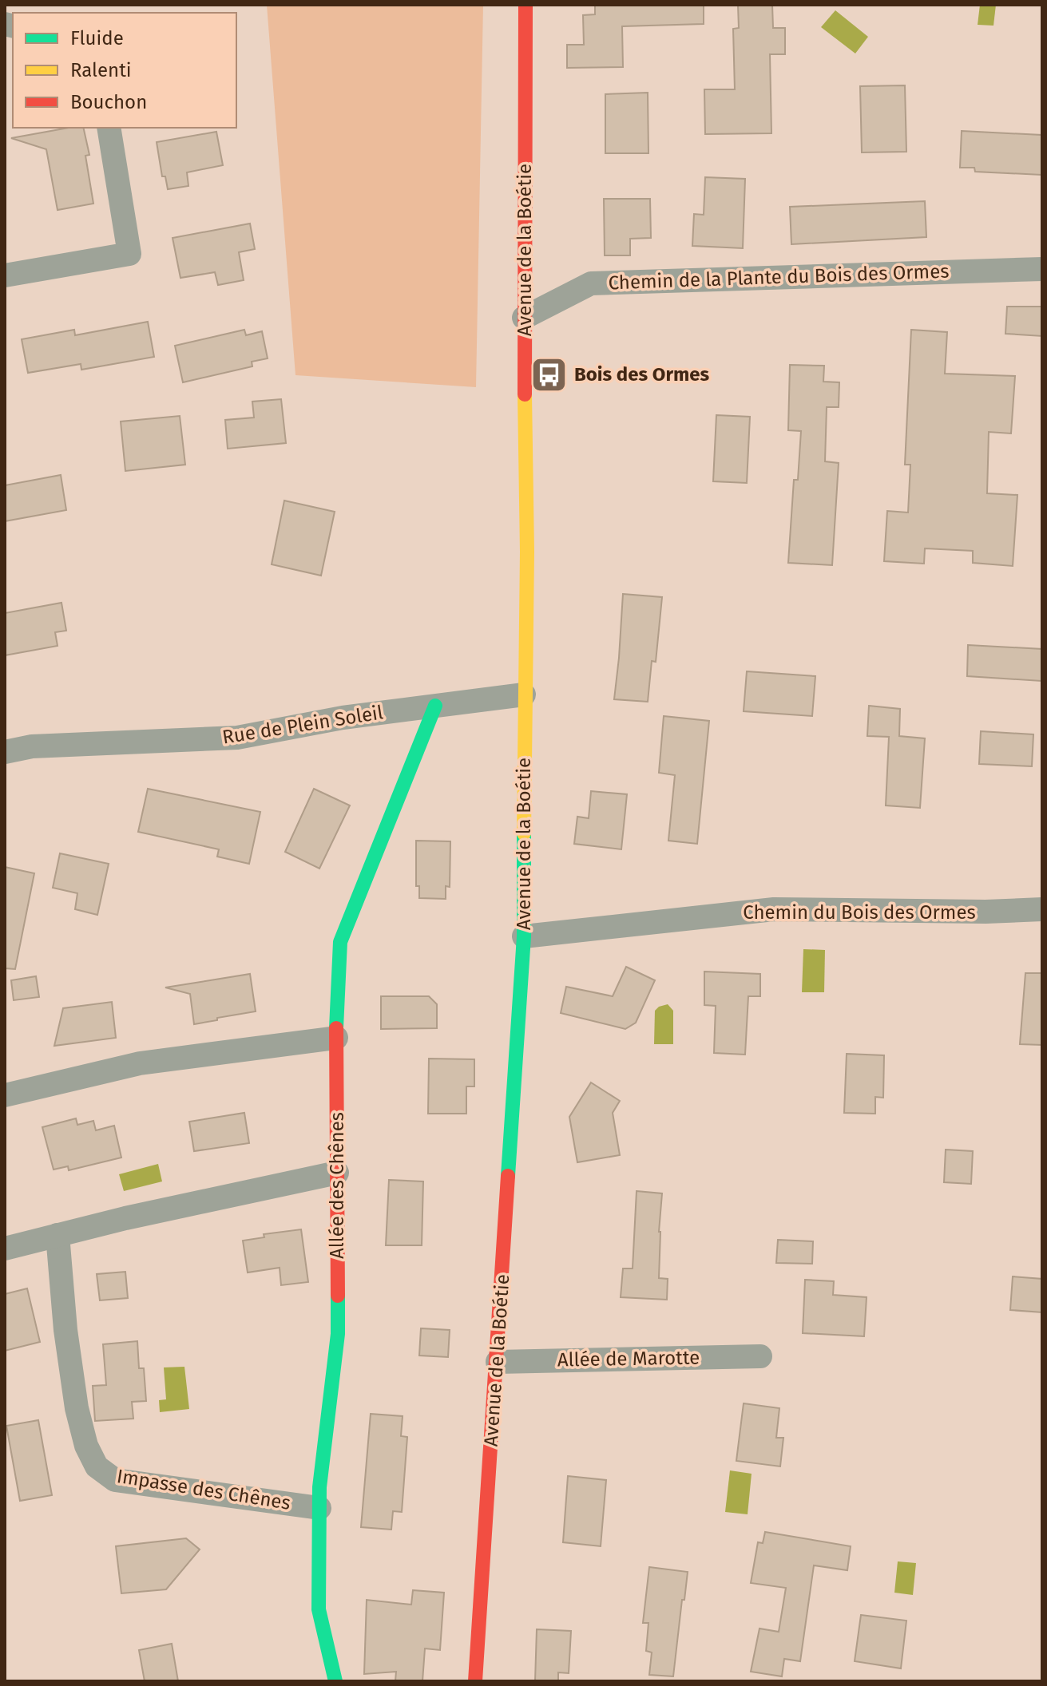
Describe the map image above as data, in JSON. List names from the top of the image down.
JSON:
{
  "streets": {
    "main road": ["Avenue de la Boétie", "Allée des Chênes"],
    "street": [
      "Chemin de la Plante du Bois des Ormes",
      "Rue de Plein Soleil",
      "Chemin du Bois des Ormes",
      "Allée de Marotte",
      "Impasse des Chênes"
    ]
  },
  "crossings": [
    ["Avenue de la Boétie", "Chemin de la Plante du Bois des Ormes"],
    ["Avenue de la Boétie", "Rue de Plein Soleil"],
    ["Avenue de la Boétie", "Chemin du Bois des Ormes"],
    ["Avenue de la Boétie", "Allée de Marotte"],
    ["Rue de Plein Soleil", "Allée des Chênes"],
    ["Allée des Chênes", "Impasse des Chênes"]
  ],
  "places": {
    "bus stop": ["Bois des Ormes"]
  },
  "legend": ["Fluide", "Ralenti", "Bouchon"]
}
